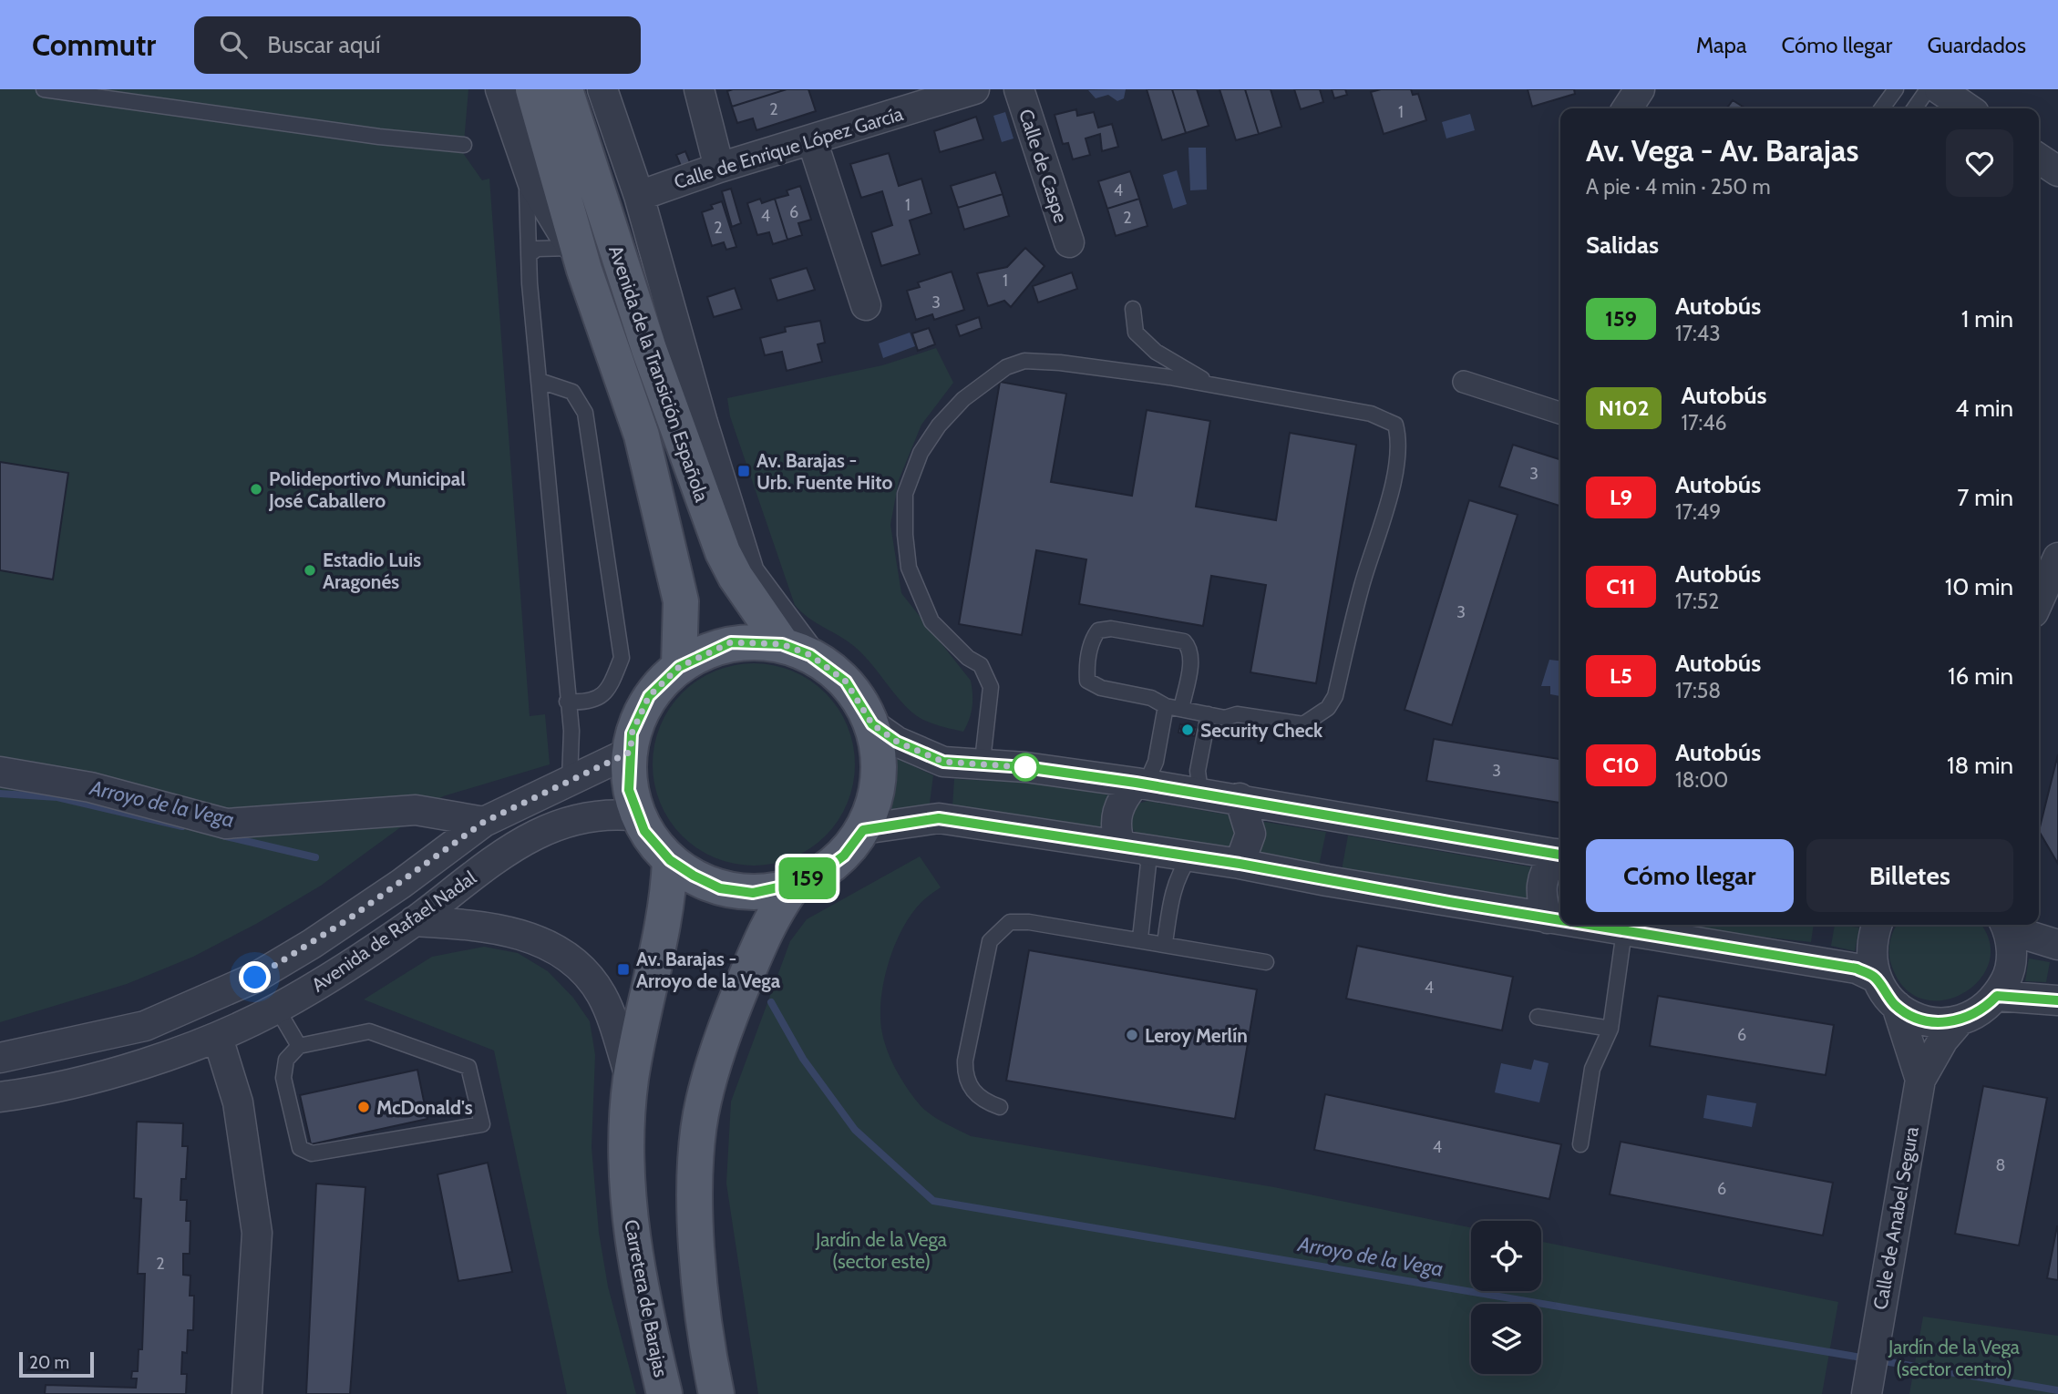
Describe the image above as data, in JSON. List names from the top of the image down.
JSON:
{
  "streets": {
    "main road": ["Avenida de la Transición Española", "Carretera de Barajas"],
    "street": [
      "Calle de Enrique López García",
      "Calle de Caspe",
      "Avenida de Rafael Nadal",
      "Calle de Anabel Segura"
    ]
  },
  "water": ["Arroyo de la Vega"],
  "parks": ["Jardín de la Vega (sector este)", "Jardín de la Vega (sector centro)"],
  "places": {
    "transit": ["Av. Barajas - Urb. Fuente Hito", "Av. Barajas - Arroyo de la Vega"],
    "other": [
      "Polideportivo Municipal José Caballero",
      "Estadio Luis Aragonés",
      "Security Check",
      "Leroy Merlín",
      "McDonald's"
    ]
  },
  "lines": ["bus line 159"],
  "house_numbers": [
    "2",
    "1",
    "4",
    "1",
    "6",
    "4",
    "2",
    "2",
    "1",
    "3",
    "3",
    "3",
    "3",
    "4",
    "6",
    "4",
    "8",
    "6",
    "2"
  ],
  "scale_bar": "20 m",
  "page": {
    "header": "Commutr",
    "search": "Buscar aquí",
    "nav": ["Mapa", "Cómo llegar", "Guardados"],
    "on_map": "159",
    "heading": [
      ["Av. Vega - Av. Barajas", "A pie · 4 min · 250 m"],
      "Salidas"
    ],
    "list": [
      {
        "mark": "159",
        "name": "Autobús",
        "note": "17:43",
        "value": "1 min"
      },
      {
        "mark": "N102",
        "name": "Autobús",
        "note": "17:46",
        "value": "4 min"
      },
      {
        "mark": "L9",
        "name": "Autobús",
        "note": "17:49",
        "value": "7 min"
      },
      {
        "mark": "C11",
        "name": "Autobús",
        "note": "17:52",
        "value": "10 min"
      },
      {
        "mark": "L5",
        "name": "Autobús",
        "note": "17:58",
        "value": "16 min"
      },
      {
        "mark": "C10",
        "name": "Autobús",
        "note": "18:00",
        "value": "18 min"
      }
    ],
    "buttons": ["Cómo llegar", "Billetes"],
    "scale": "20 m"
  }
}
